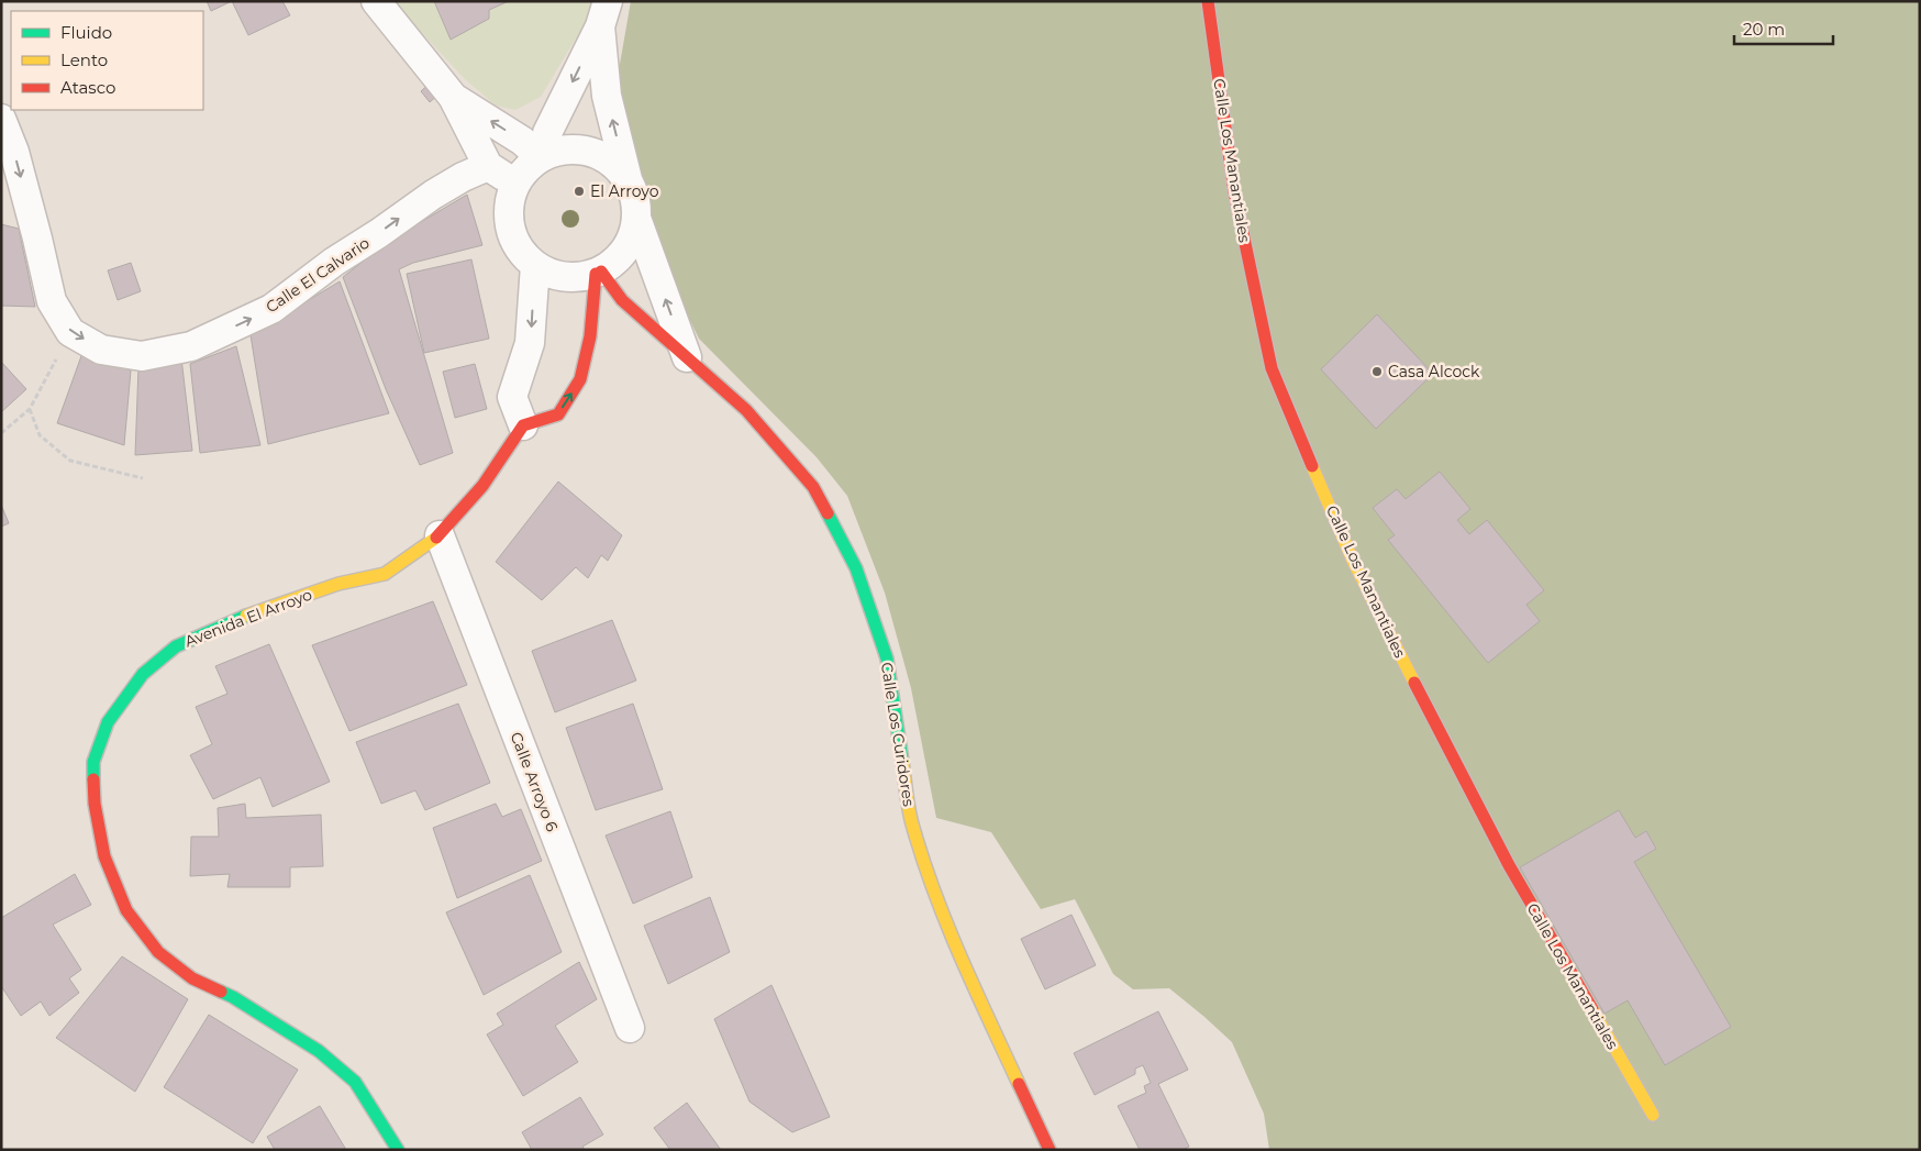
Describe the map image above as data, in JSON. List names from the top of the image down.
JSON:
{
  "streets": {
    "street": [
      "Calle Los Manantiales",
      "Calle El Calvario",
      "Avenida El Arroyo",
      "Calle Los Curidores",
      "Calle Arroyo 6"
    ]
  },
  "crossings": [
    ["Avenida El Arroyo", "Calle Arroyo 6"]
  ],
  "places": ["El Arroyo", "Casa Alcock"],
  "legend": ["Fluido", "Lento", "Atasco"],
  "scale_bar": "20 m"
}
